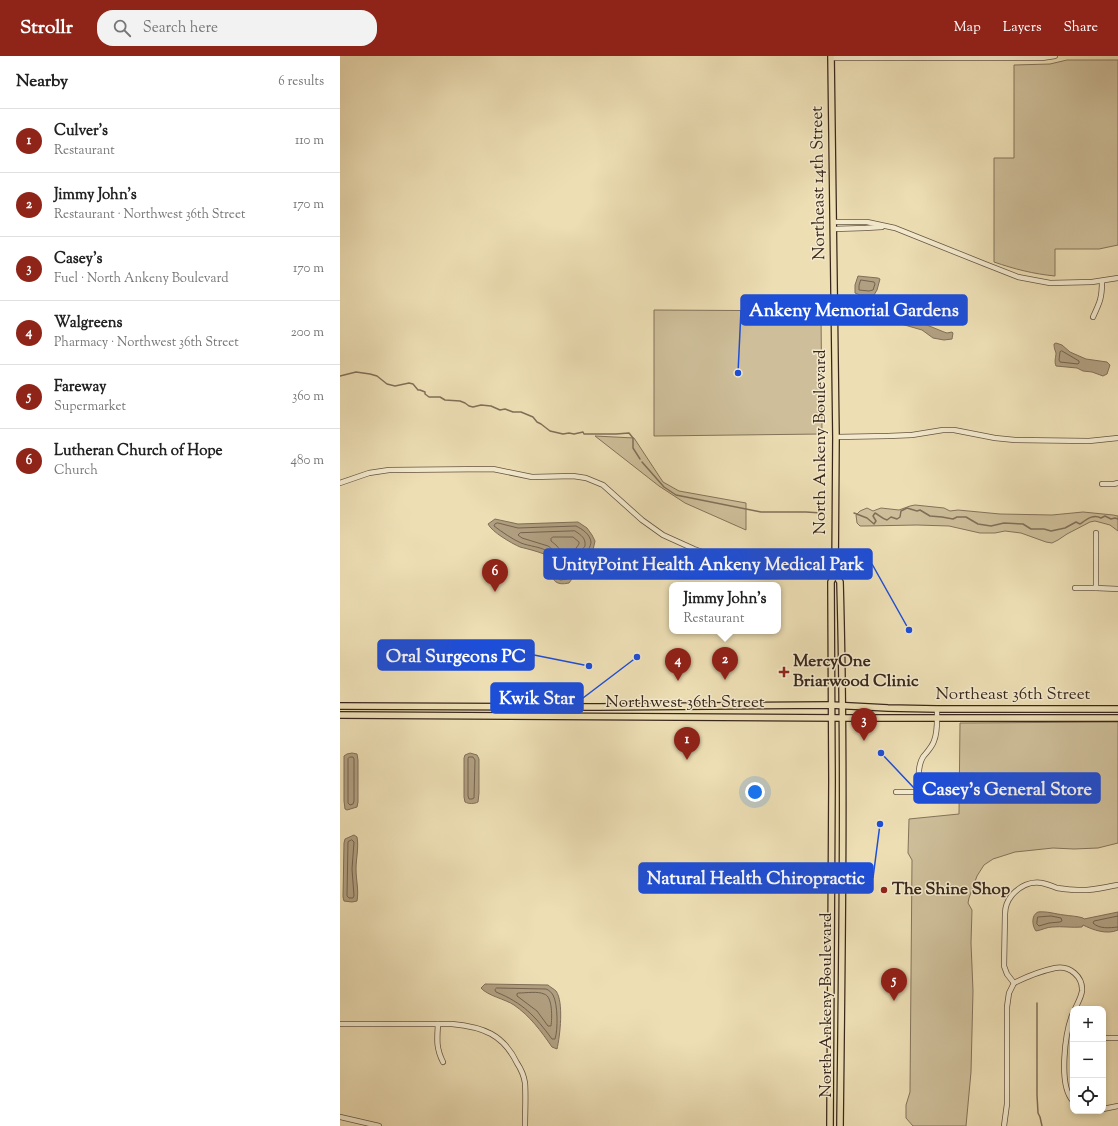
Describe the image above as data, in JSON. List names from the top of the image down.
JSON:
{
  "streets": {
    "main road": [
      "Northeast 14th Street",
      "North Ankeny Boulevard",
      "Northeast 36th Street",
      "Northwest 36th Street"
    ]
  },
  "crossings": [
    ["Northeast 14th Street", "North Ankeny Boulevard"],
    ["North Ankeny Boulevard", "Northeast 36th Street"],
    ["North Ankeny Boulevard", "Northwest 36th Street"],
    ["Northeast 36th Street", "Northwest 36th Street"]
  ],
  "places": {
    "other": [
      "Ankeny Memorial Gardens",
      "UnityPoint Health Ankeny Medical Park",
      "Kwik Star",
      "Oral Surgeons PC",
      "Casey's General Store",
      "Natural Health Chiropractic",
      "The Shine Shop"
    ],
    "health": ["MercyOne Briarwood Clinic"]
  },
  "page": {
    "header": "Strollr",
    "search": "Search here",
    "nav": ["Map", "Layers", "Share"],
    "heading": ["Nearby", "6 results"],
    "list": [
      {
        "mark": "1",
        "name": "Culver's",
        "note": "Restaurant",
        "value": "110 m"
      },
      {
        "mark": "2",
        "name": "Jimmy John's",
        "note": "Restaurant · Northwest 36th Street",
        "value": "170 m"
      },
      {
        "mark": "3",
        "name": "Casey's",
        "note": "Fuel · North Ankeny Boulevard",
        "value": "170 m"
      },
      {
        "mark": "4",
        "name": "Walgreens",
        "note": "Pharmacy · Northwest 36th Street",
        "value": "200 m"
      },
      {
        "mark": "5",
        "name": "Fareway",
        "note": "Supermarket",
        "value": "360 m"
      },
      {
        "mark": "6",
        "name": "Lutheran Church of Hope",
        "note": "Church",
        "value": "480 m"
      }
    ],
    "pins": [
      "6",
      "2",
      "4",
      "3",
      "1",
      "5"
    ],
    "popup": ["Jimmy John's", "Restaurant"],
    "map_buttons": ["+", "−"]
  }
}
